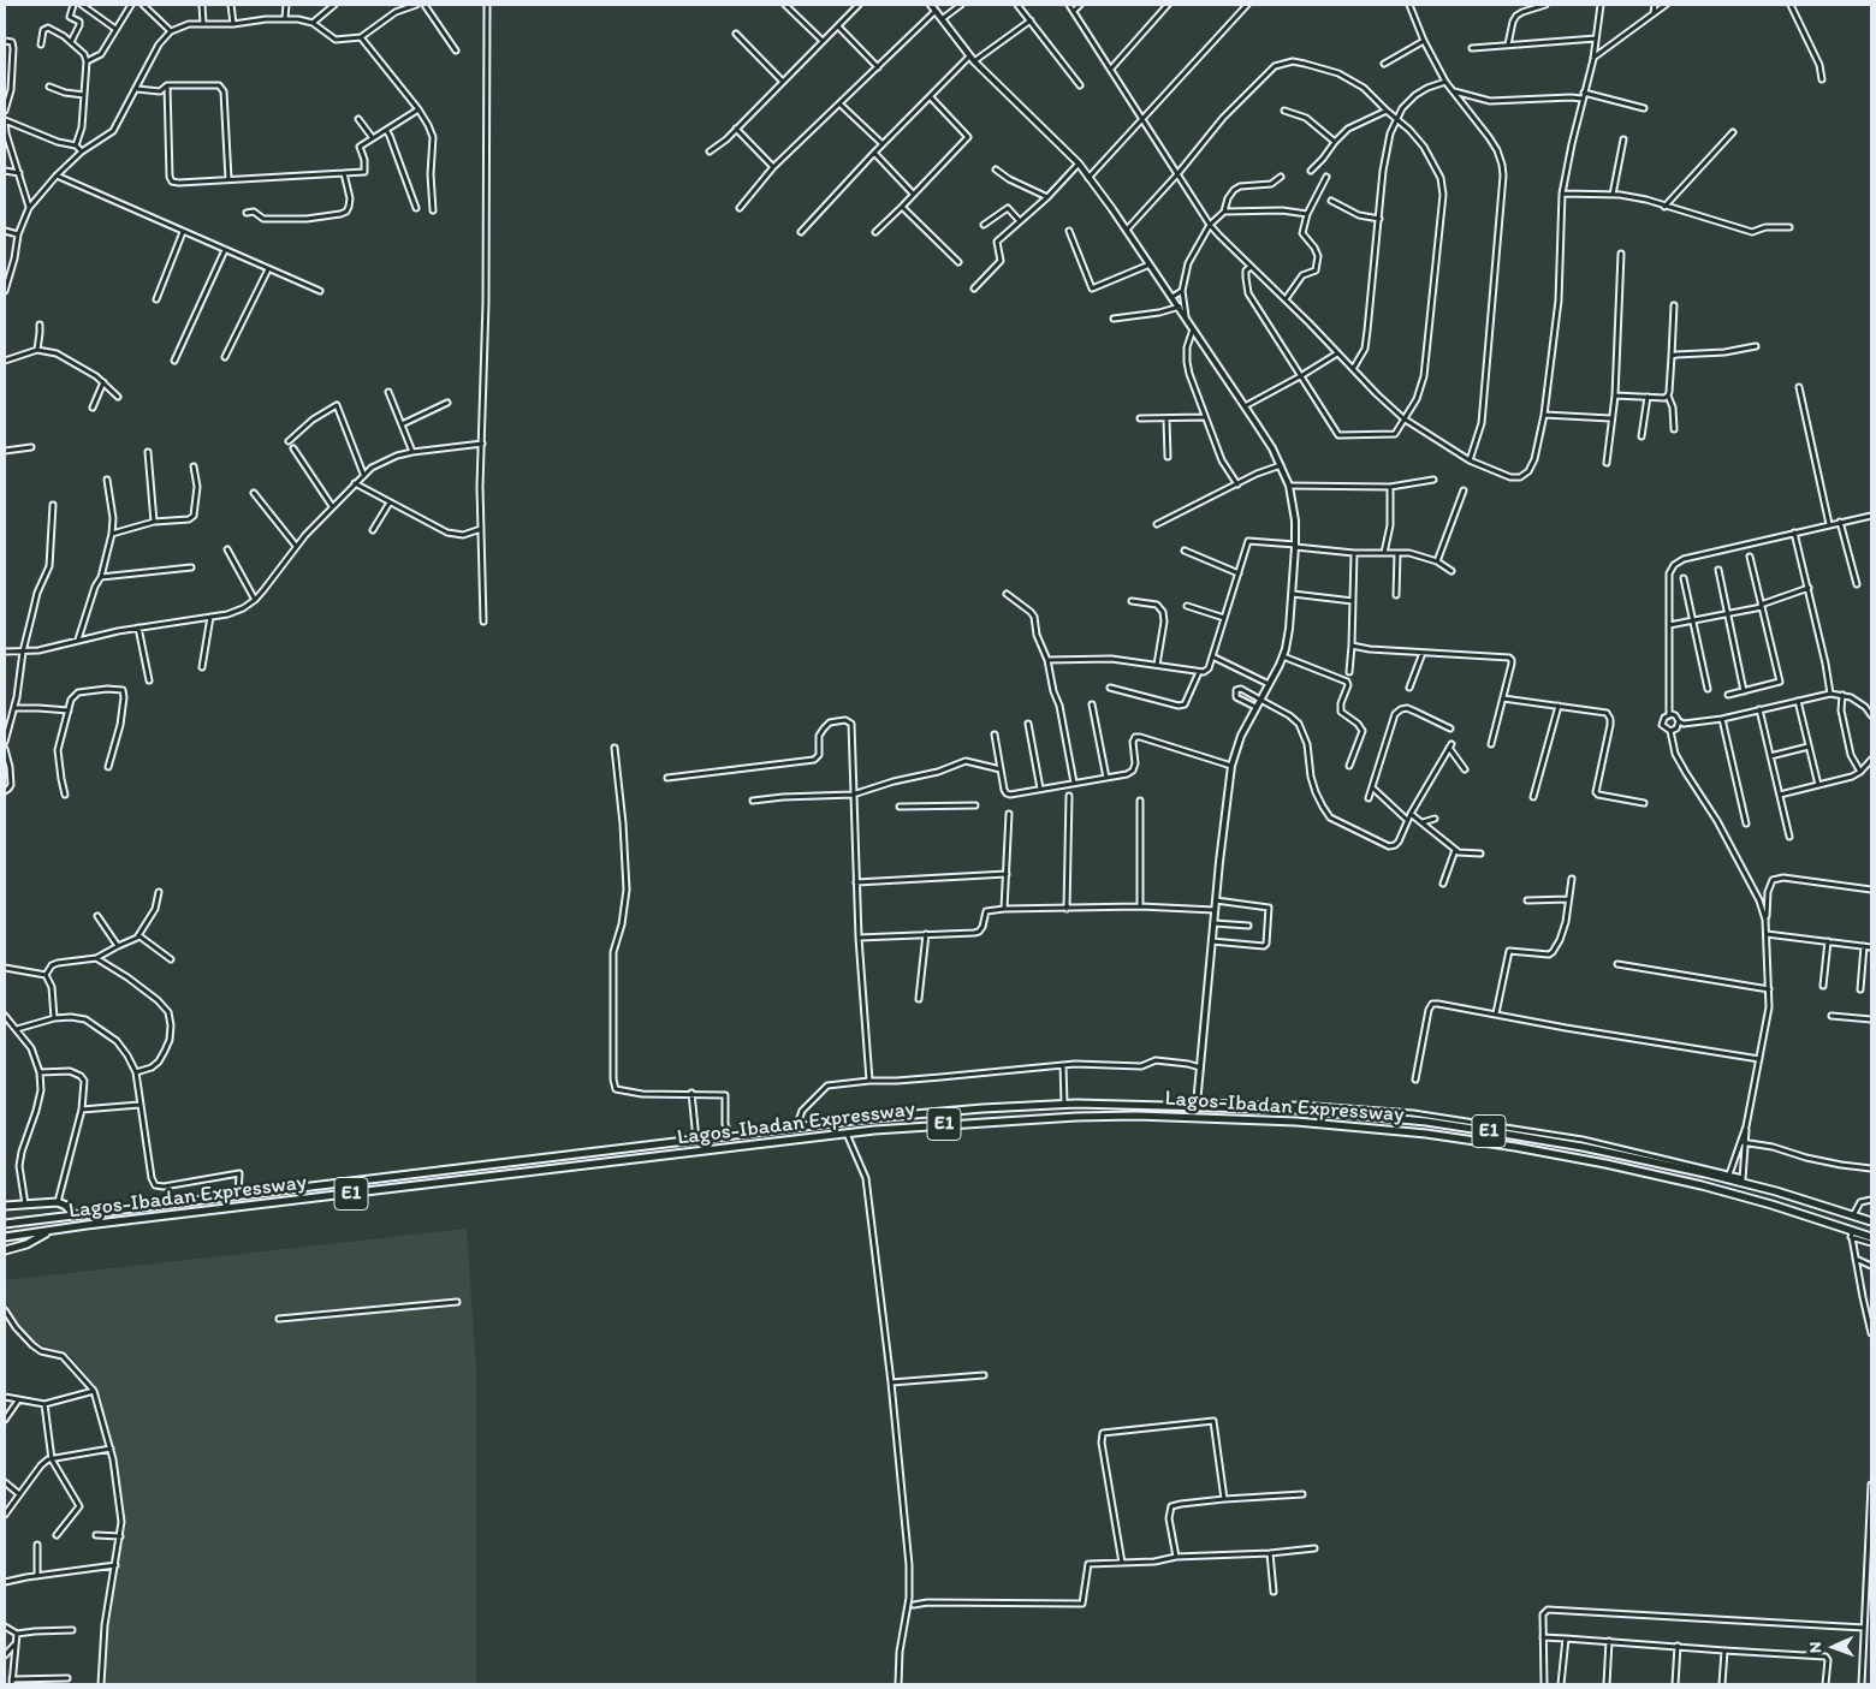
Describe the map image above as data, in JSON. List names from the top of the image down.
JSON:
{
  "streets": {
    "highway": ["Lagos-Ibadan Expressway", "E1"]
  },
  "north": "left"
}
